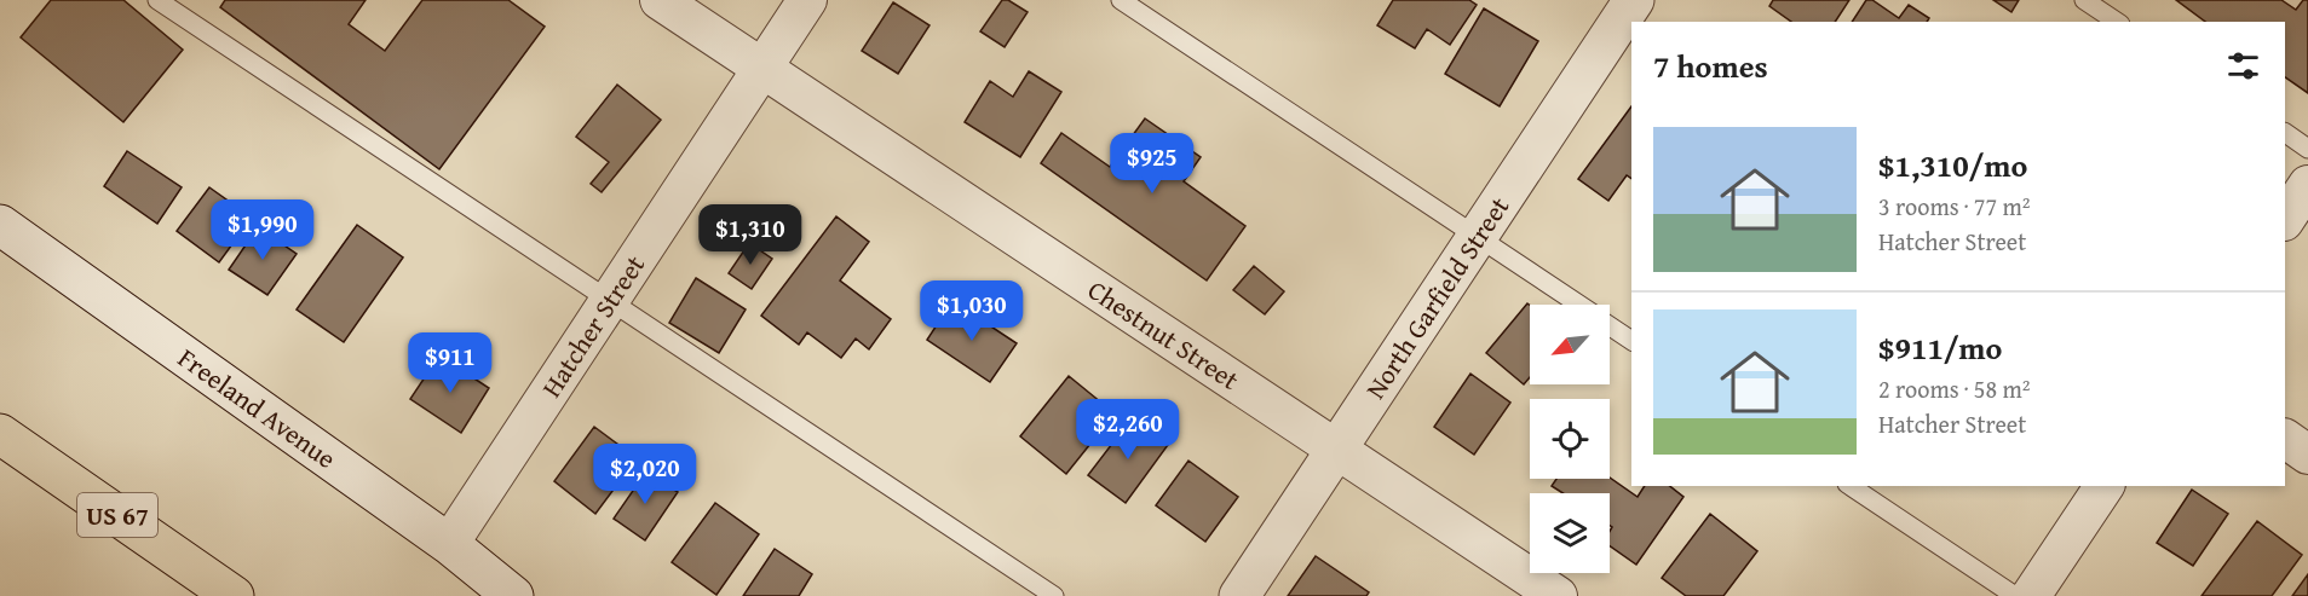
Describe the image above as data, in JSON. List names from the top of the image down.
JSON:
{
  "streets": {
    "highway": ["US 67"],
    "street": [
      "North Garfield Street",
      "Hatcher Street",
      "Chestnut Street",
      "Freeland Avenue"
    ]
  },
  "crossings": [
    ["North Garfield Street", "Chestnut Street"],
    ["Hatcher Street", "Chestnut Street"],
    ["Hatcher Street", "Freeland Avenue"]
  ],
  "north": "bottom left",
  "page": {
    "heading": "7 homes",
    "list": [
      {
        "name": "$1,310/mo",
        "note": "3 rooms · 77 m² · Hatcher Street"
      },
      {
        "name": "$911/mo",
        "note": "2 rooms · 58 m² · Hatcher Street"
      }
    ],
    "price": [
      "$925",
      "$1,990",
      "$1,310",
      "$1,030",
      "$911",
      "$2,260",
      "$2,020"
    ]
  }
}
